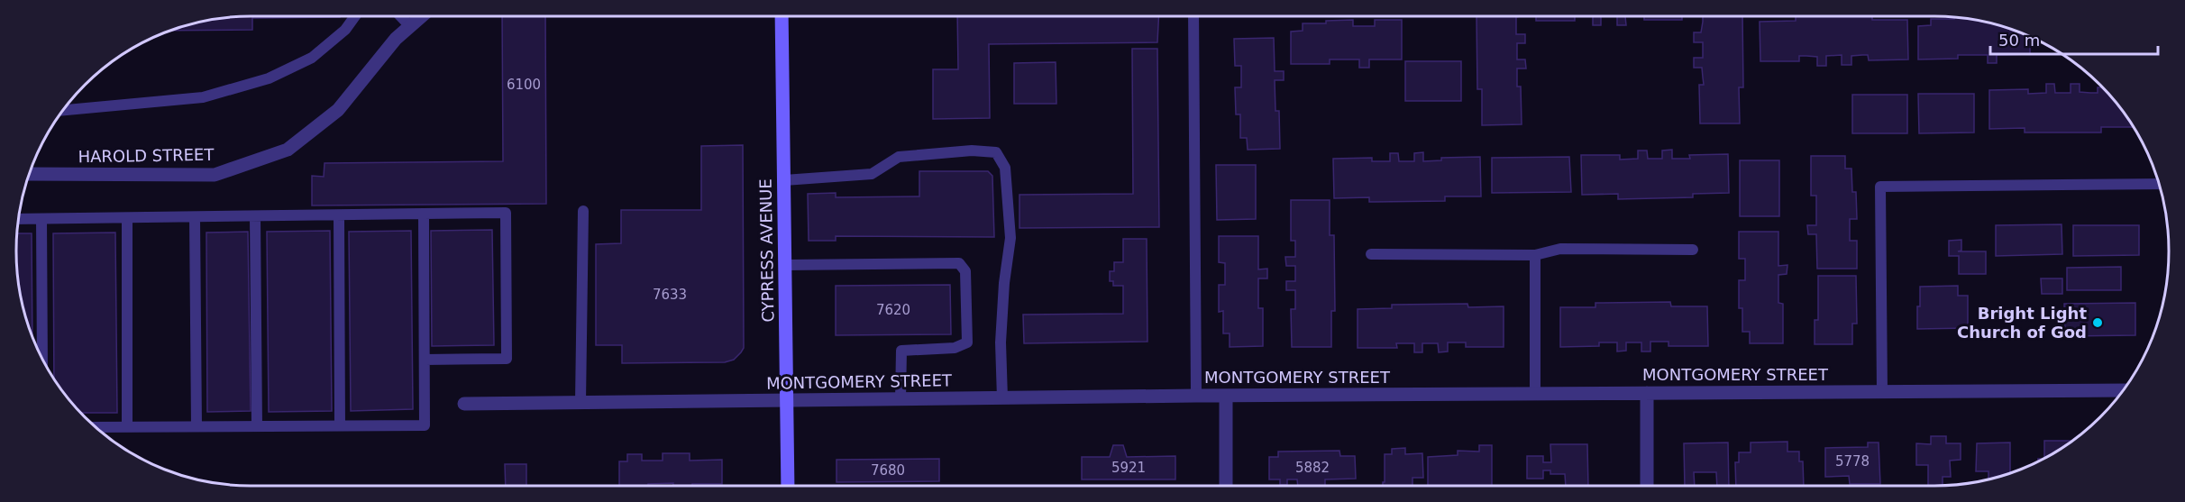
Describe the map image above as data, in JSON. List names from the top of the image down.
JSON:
{
  "streets": {
    "street": ["HAROLD STREET", "CYPRESS AVENUE", "MONTGOMERY STREET"]
  },
  "crossings": [
    ["CYPRESS AVENUE", "MONTGOMERY STREET"]
  ],
  "places": ["Bright Light Church of God"],
  "house_numbers": [
    "6100",
    "7633",
    "7620",
    "5778",
    "5921",
    "5882",
    "7680"
  ],
  "scale_bar": "50 m"
}
